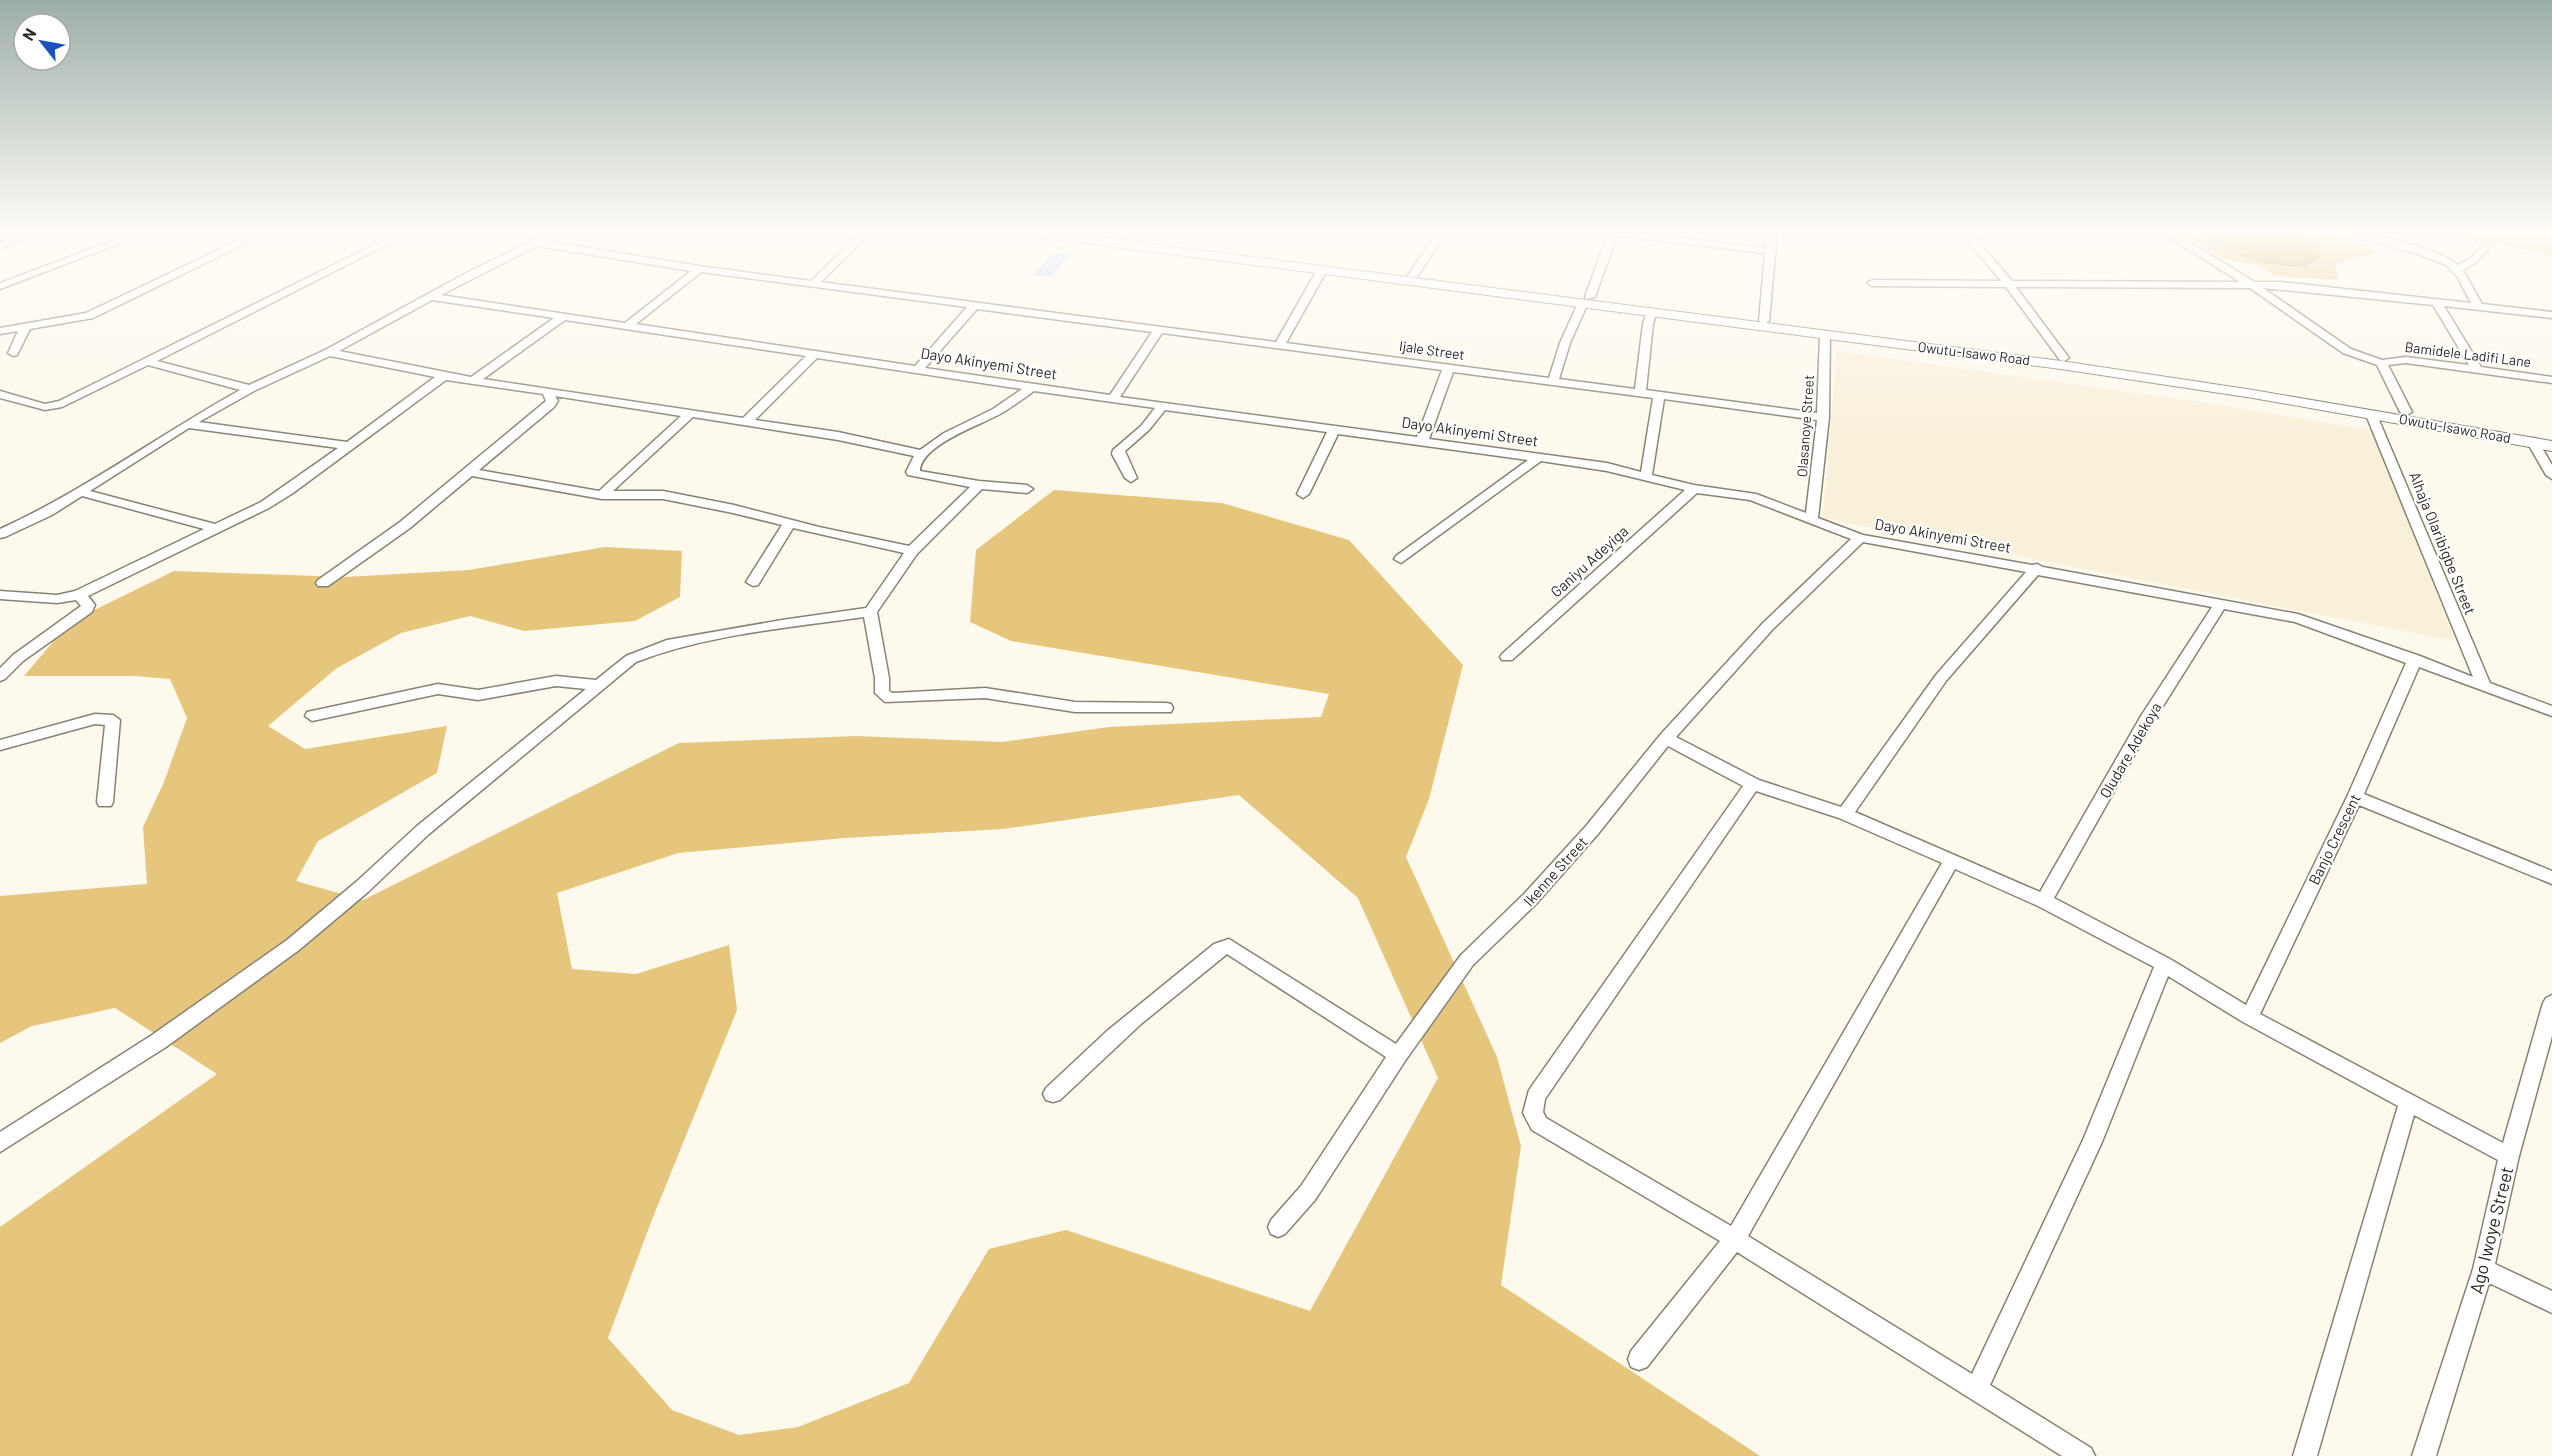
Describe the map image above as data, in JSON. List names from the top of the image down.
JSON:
{
  "streets": {
    "street": [
      "Ijale Street",
      "Owutu-Isawo Road",
      "Bamidele Ladifi Lane",
      "Dayo Akinyemi Street",
      "Olasanoye Street",
      "Alhaja Olaribigbe Street",
      "Ganiyu Adeyiga",
      "Oludare Adekoya",
      "Banjo Crescent",
      "Ikenne Street",
      "Ago Iwoye Street"
    ]
  },
  "crossings": [
    ["Ijale Street", "Olasanoye Street"],
    ["Owutu-Isawo Road", "Olasanoye Street"],
    ["Owutu-Isawo Road", "Alhaja Olaribigbe Street"],
    ["Dayo Akinyemi Street", "Olasanoye Street"],
    ["Dayo Akinyemi Street", "Alhaja Olaribigbe Street"],
    ["Dayo Akinyemi Street", "Ganiyu Adeyiga"],
    ["Dayo Akinyemi Street", "Oludare Adekoya"],
    ["Dayo Akinyemi Street", "Banjo Crescent"],
    ["Dayo Akinyemi Street", "Ikenne Street"]
  ],
  "north": "top left"
}
